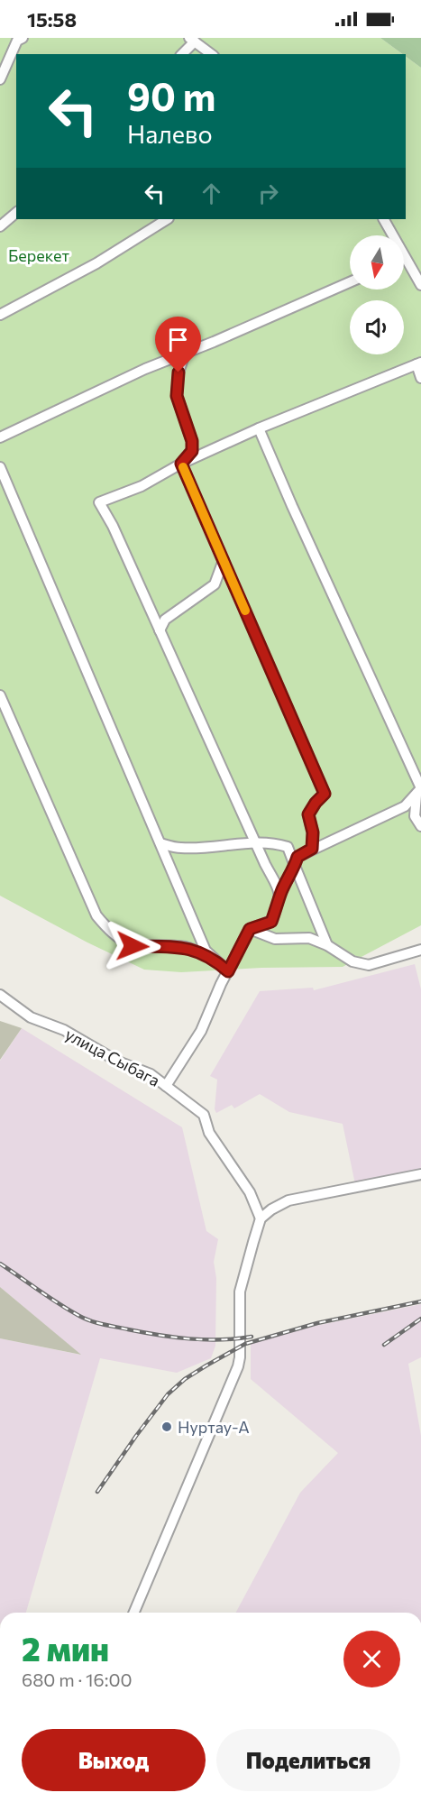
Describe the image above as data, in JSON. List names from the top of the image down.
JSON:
{
  "streets": {
    "street": ["улица Сыбага"]
  },
  "parks": ["Берекет"],
  "places": ["Нуртау-А"],
  "north": "bottom",
  "page": {
    "status": "15:58",
    "turn": ["90 m", "Налево"],
    "heading": ["2 мин", "680 m · 16:00"],
    "buttons": ["Выход", "Поделиться"]
  }
}
